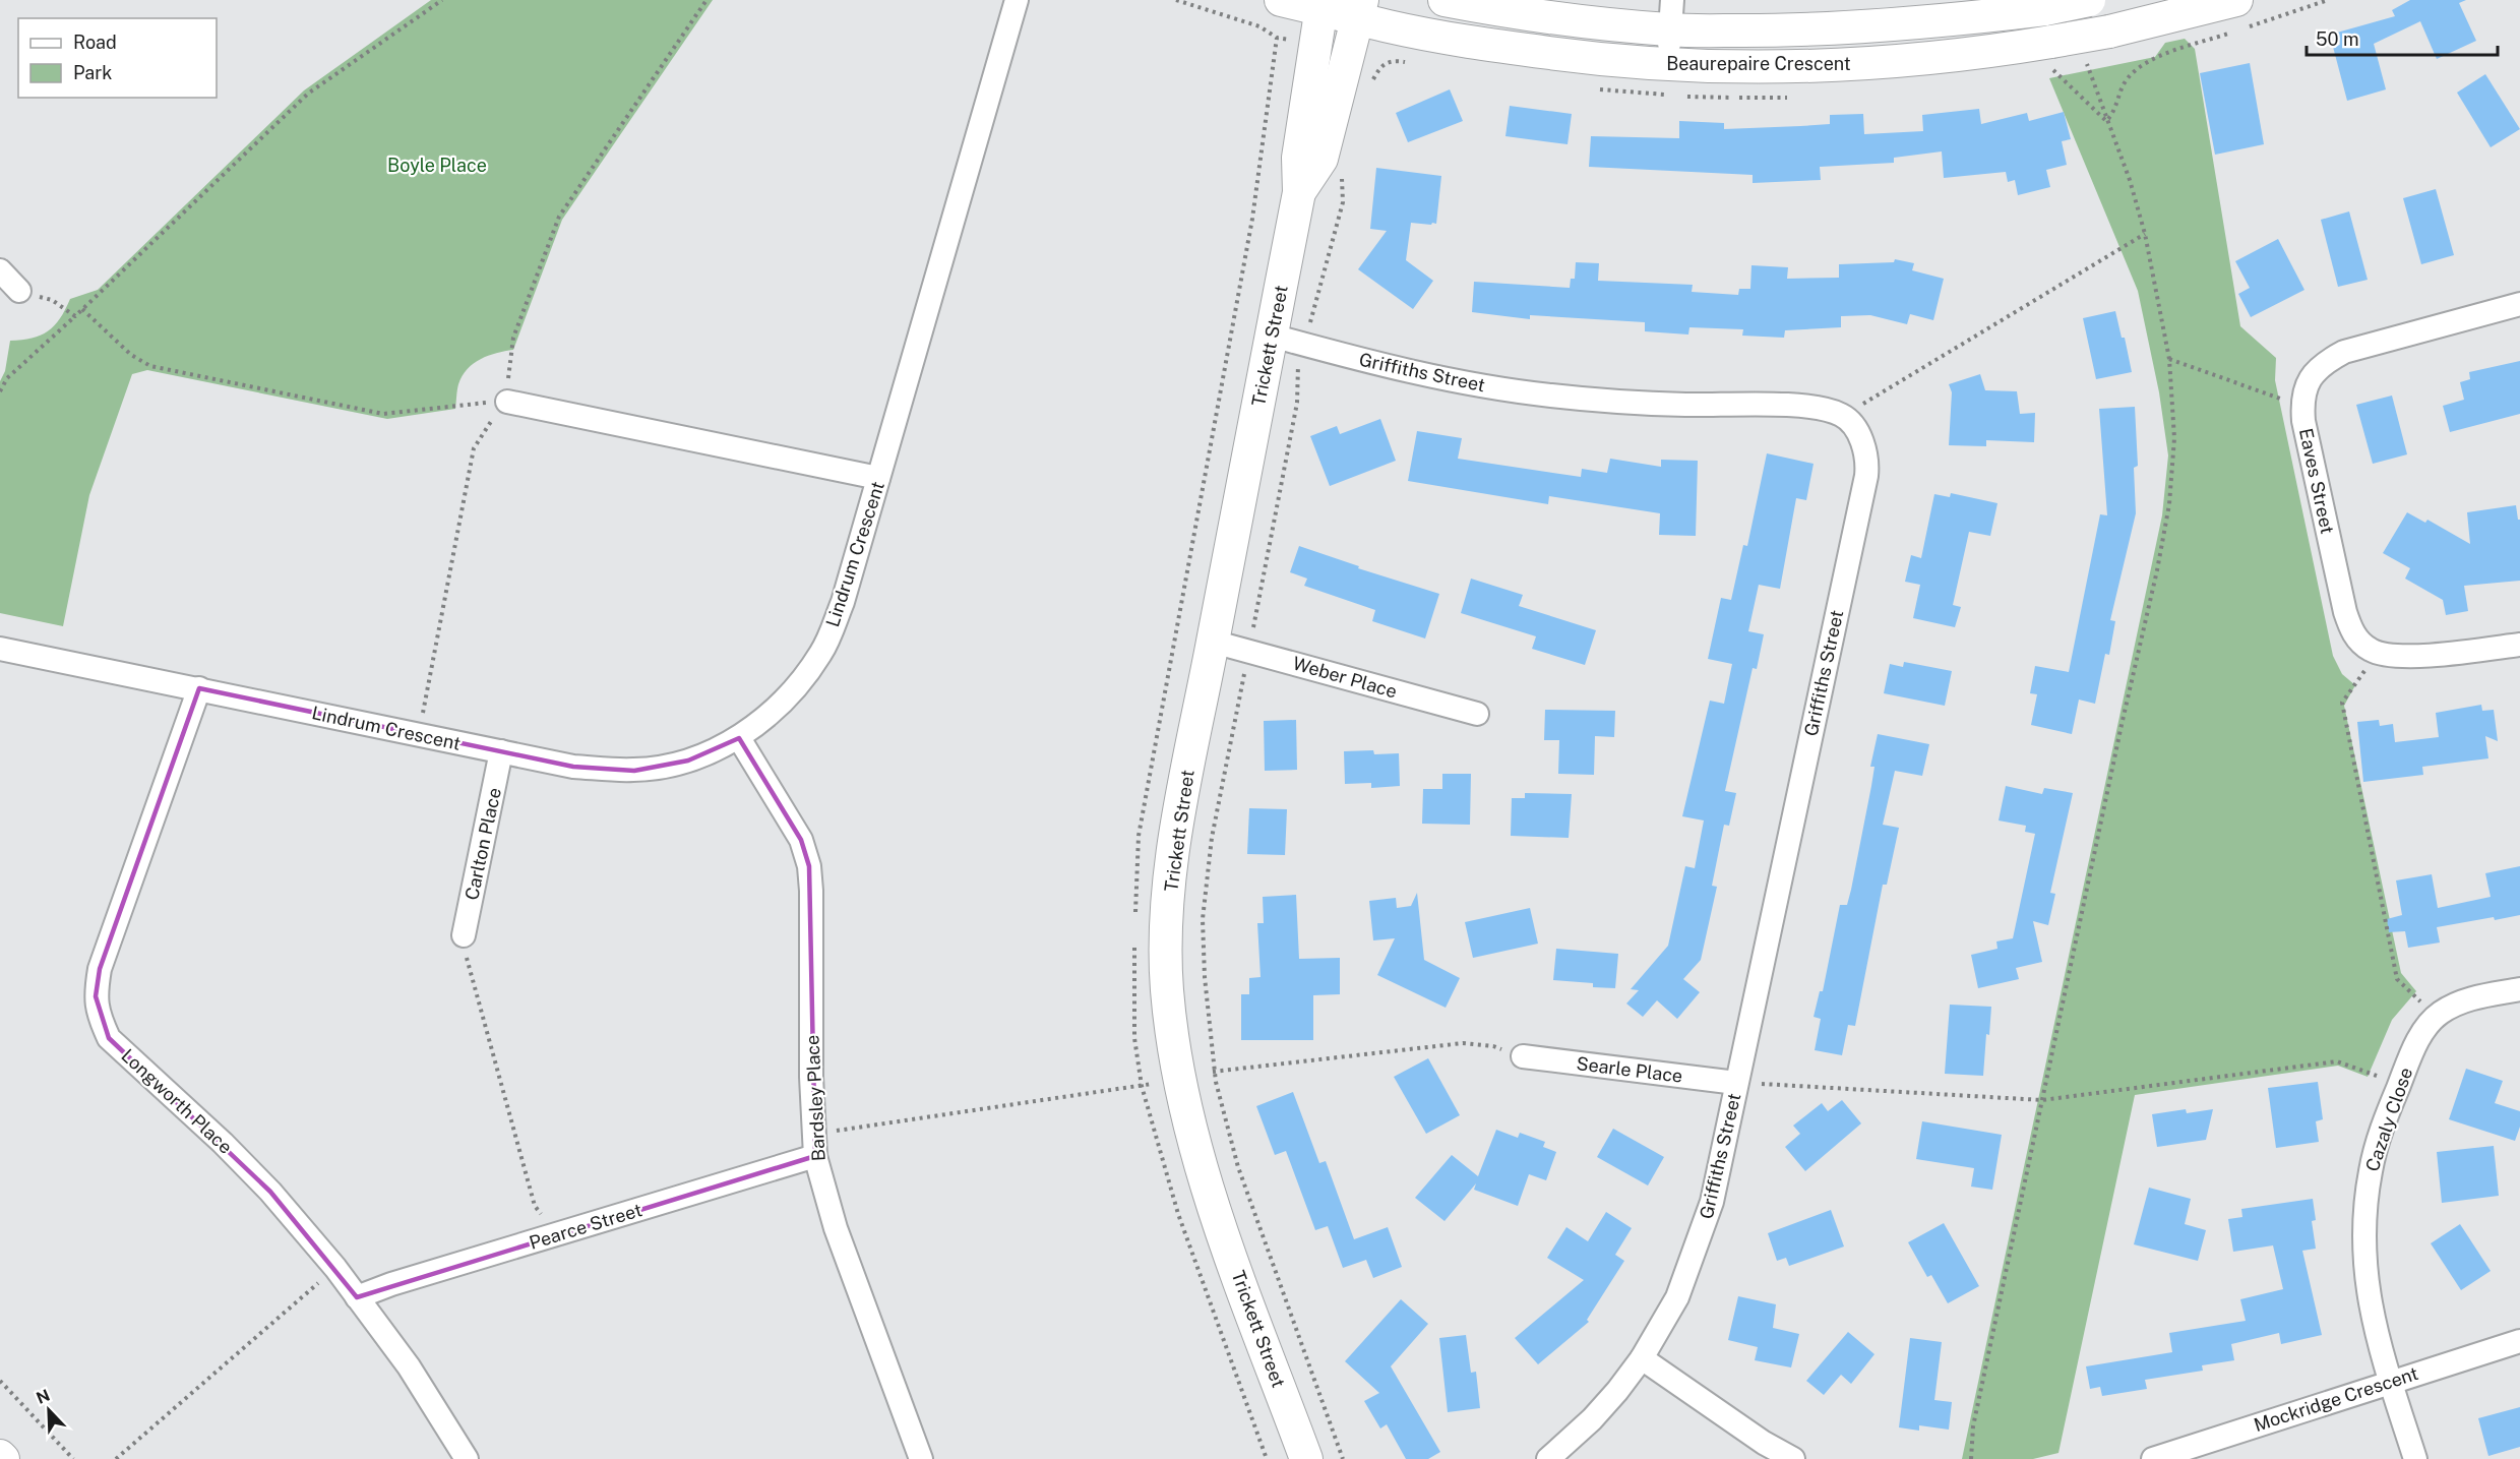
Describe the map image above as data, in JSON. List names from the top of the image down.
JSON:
{
  "streets": {
    "street": [
      "Beaurepaire Crescent",
      "Trickett Street",
      "Griffiths Street",
      "Eaves Street",
      "Lindrum Crescent",
      "Weber Place",
      "Carlton Place",
      "Searle Place",
      "Bardsley Place",
      "Longworth Place",
      "Cazaly Close",
      "Pearce Street",
      "Mockridge Crescent"
    ]
  },
  "crossings": [
    ["Beaurepaire Crescent", "Trickett Street"],
    ["Trickett Street", "Griffiths Street"],
    ["Trickett Street", "Weber Place"],
    ["Griffiths Street", "Searle Place"],
    ["Lindrum Crescent", "Carlton Place"],
    ["Lindrum Crescent", "Bardsley Place"],
    ["Lindrum Crescent", "Longworth Place"],
    ["Bardsley Place", "Pearce Street"],
    ["Longworth Place", "Pearce Street"],
    ["Cazaly Close", "Mockridge Crescent"]
  ],
  "parks": ["Boyle Place"],
  "legend": ["Road", "Park"],
  "scale_bar": "50 m",
  "north": "top left"
}
